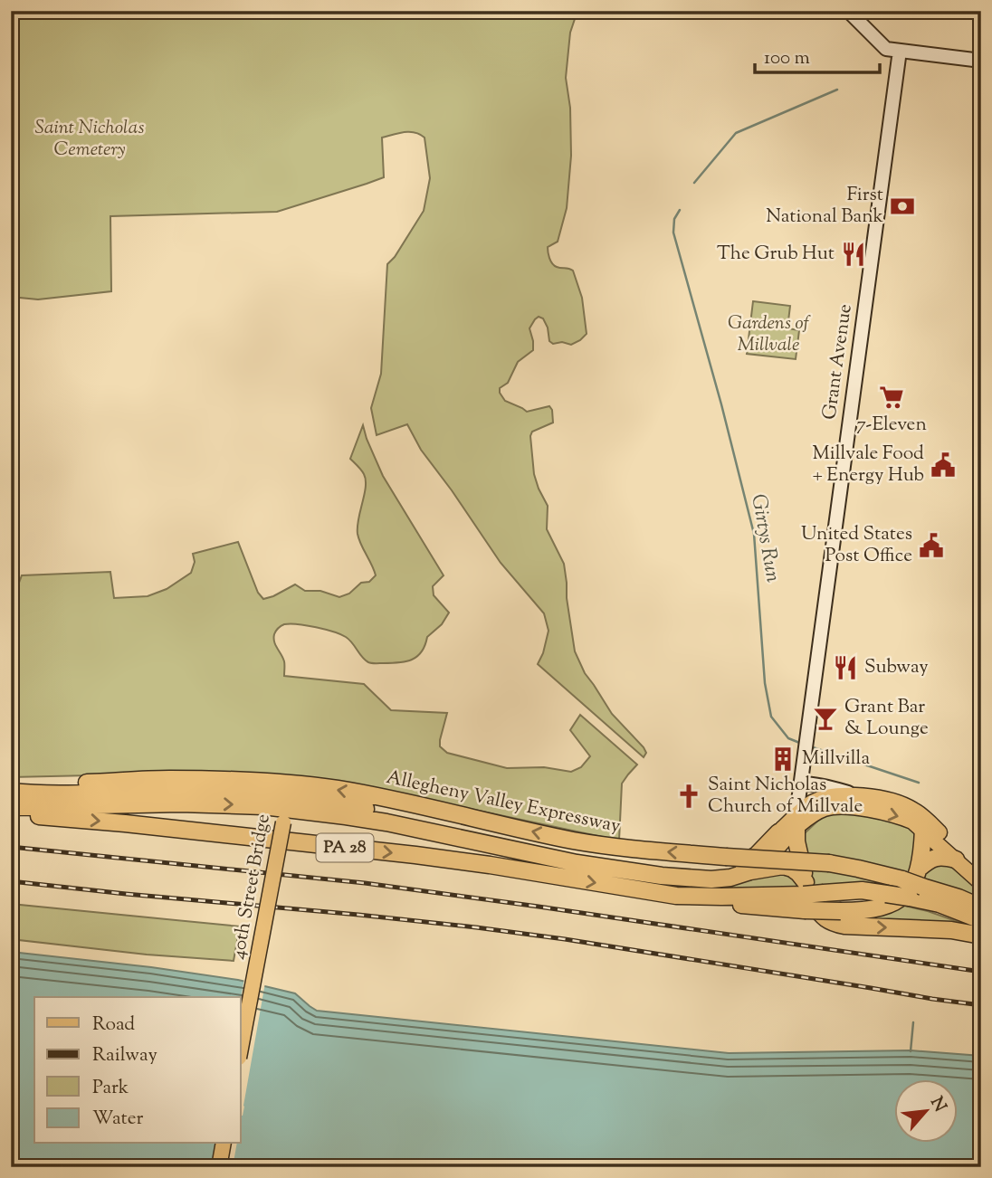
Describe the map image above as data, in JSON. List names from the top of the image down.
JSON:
{
  "streets": {
    "highway": ["Allegheny Valley Expressway", "PA 28"],
    "main road": ["40th Street Bridge"],
    "street": ["Grant Avenue"]
  },
  "crossings": [
    ["Grant Avenue", "PA 28"]
  ],
  "water": ["Girtys Run"],
  "parks": ["Saint Nicholas Cemetery", "Gardens of Millvale"],
  "places": {
    "bank": ["First National Bank"],
    "restaurant": ["The Grub Hut", "Subway"],
    "supermarket": ["7-Eleven"],
    "public building": ["Millvale Food + Energy Hub", "United States Post Office"],
    "bar": ["Grant Bar & Lounge"],
    "building": ["Millvilla"],
    "church": ["Saint Nicholas Church of Millvale"]
  },
  "legend": [
    "Road",
    "Railway",
    "Park",
    "Water"
  ],
  "scale_bar": "100 m",
  "north": "top right"
}
